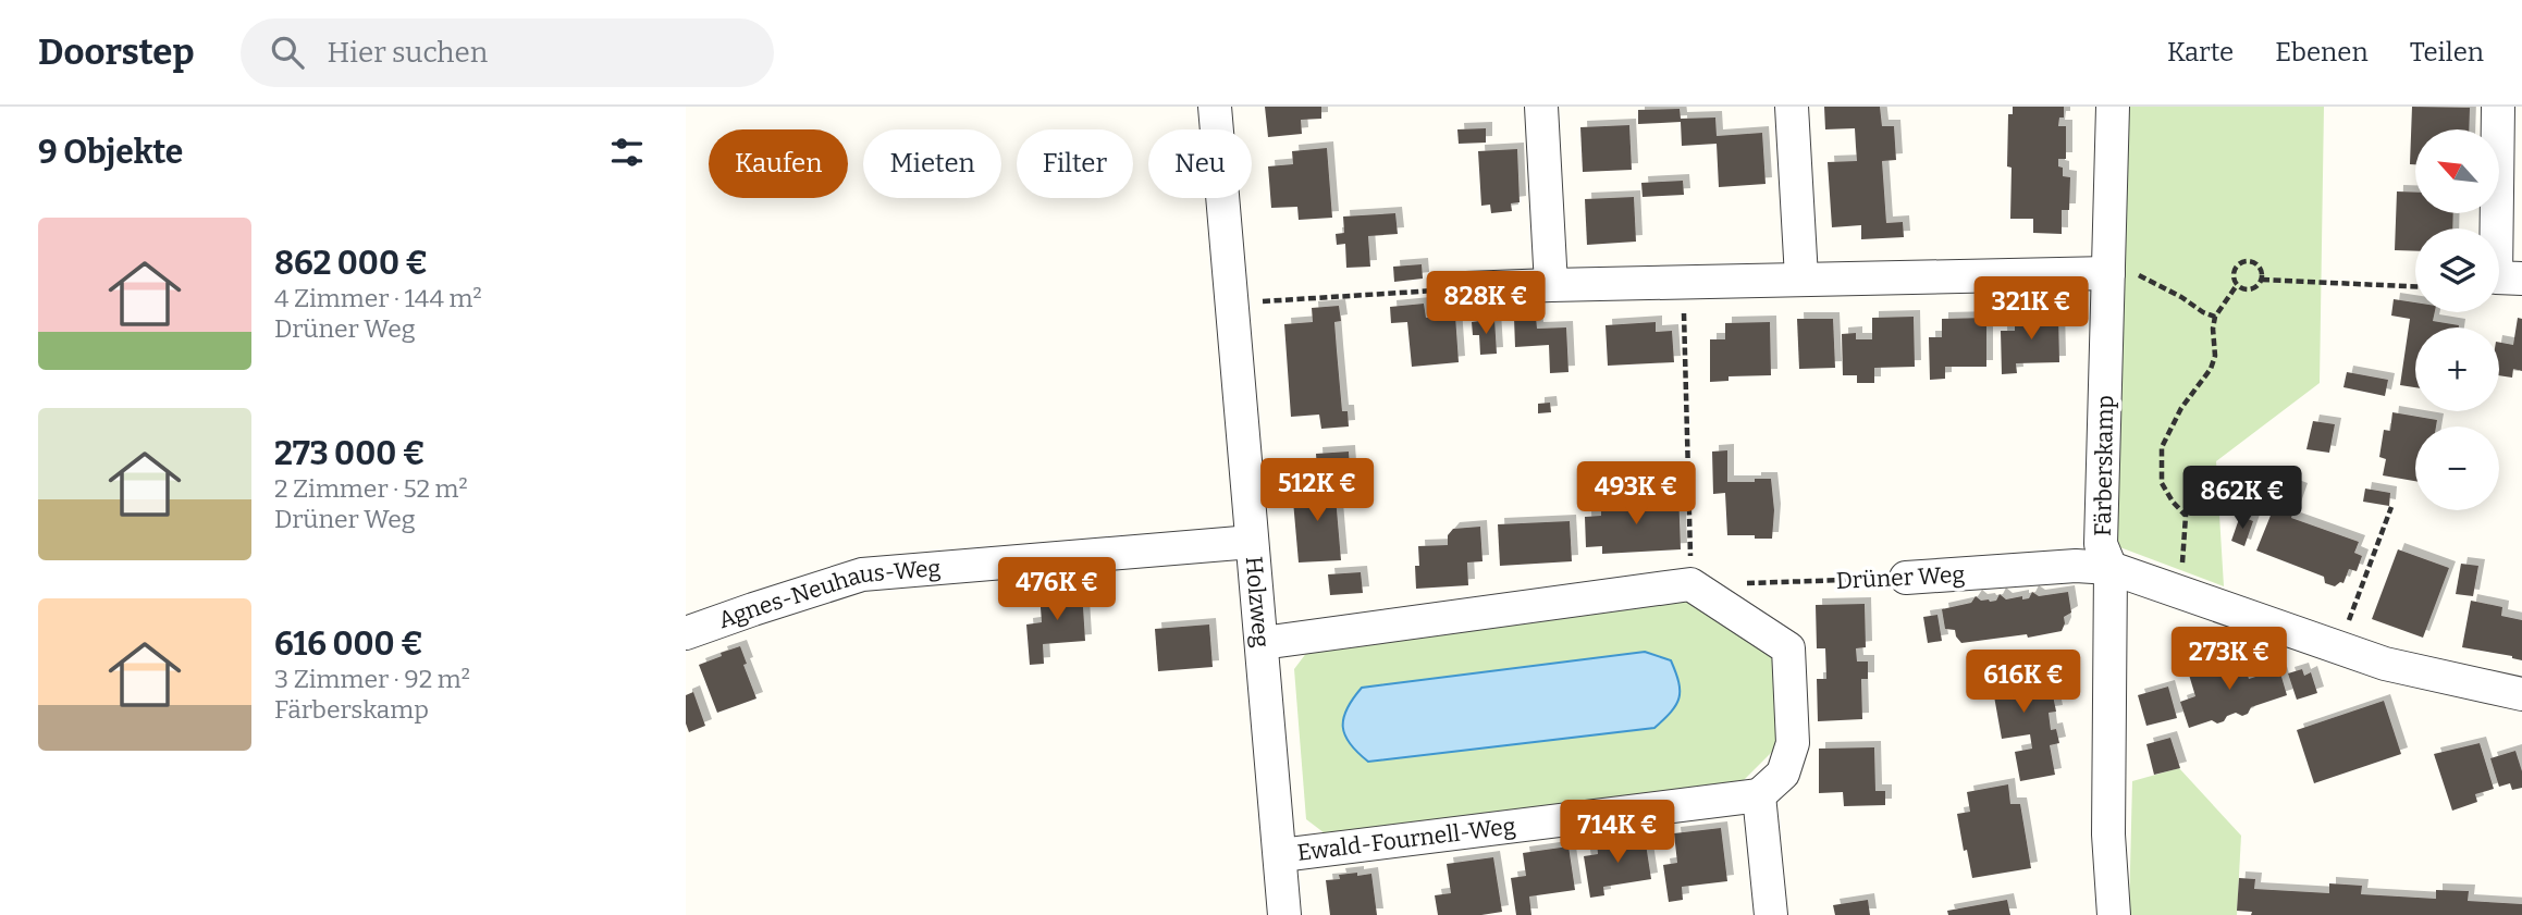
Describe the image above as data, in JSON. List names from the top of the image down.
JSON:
{
  "streets": {
    "street": [
      "Färberskamp",
      "Drüner Weg",
      "Agnes-Neuhaus-Weg",
      "Holzweg",
      "Ewald-Fournell-Weg"
    ]
  },
  "crossings": [
    ["Färberskamp", "Drüner Weg"],
    ["Agnes-Neuhaus-Weg", "Holzweg"],
    ["Holzweg", "Ewald-Fournell-Weg"]
  ],
  "north": "top left",
  "page": {
    "header": "Doorstep",
    "search": "Hier suchen",
    "nav": ["Karte", "Ebenen", "Teilen"],
    "heading": "9 Objekte",
    "map_buttons": ["+", "−"],
    "chip": [
      "Kaufen",
      "Mieten",
      "Filter",
      "Neu"
    ],
    "list": [
      {
        "name": "862 000 €",
        "note": "4 Zimmer · 144 m² · Drüner Weg"
      },
      {
        "name": "273 000 €",
        "note": "2 Zimmer · 52 m² · Drüner Weg"
      },
      {
        "name": "616 000 €",
        "note": "3 Zimmer · 92 m² · Färberskamp"
      }
    ],
    "price": [
      "828K €",
      "321K €",
      "512K €",
      "493K €",
      "862K €",
      "476K €",
      "273K €",
      "616K €",
      "714K €"
    ]
  }
}
